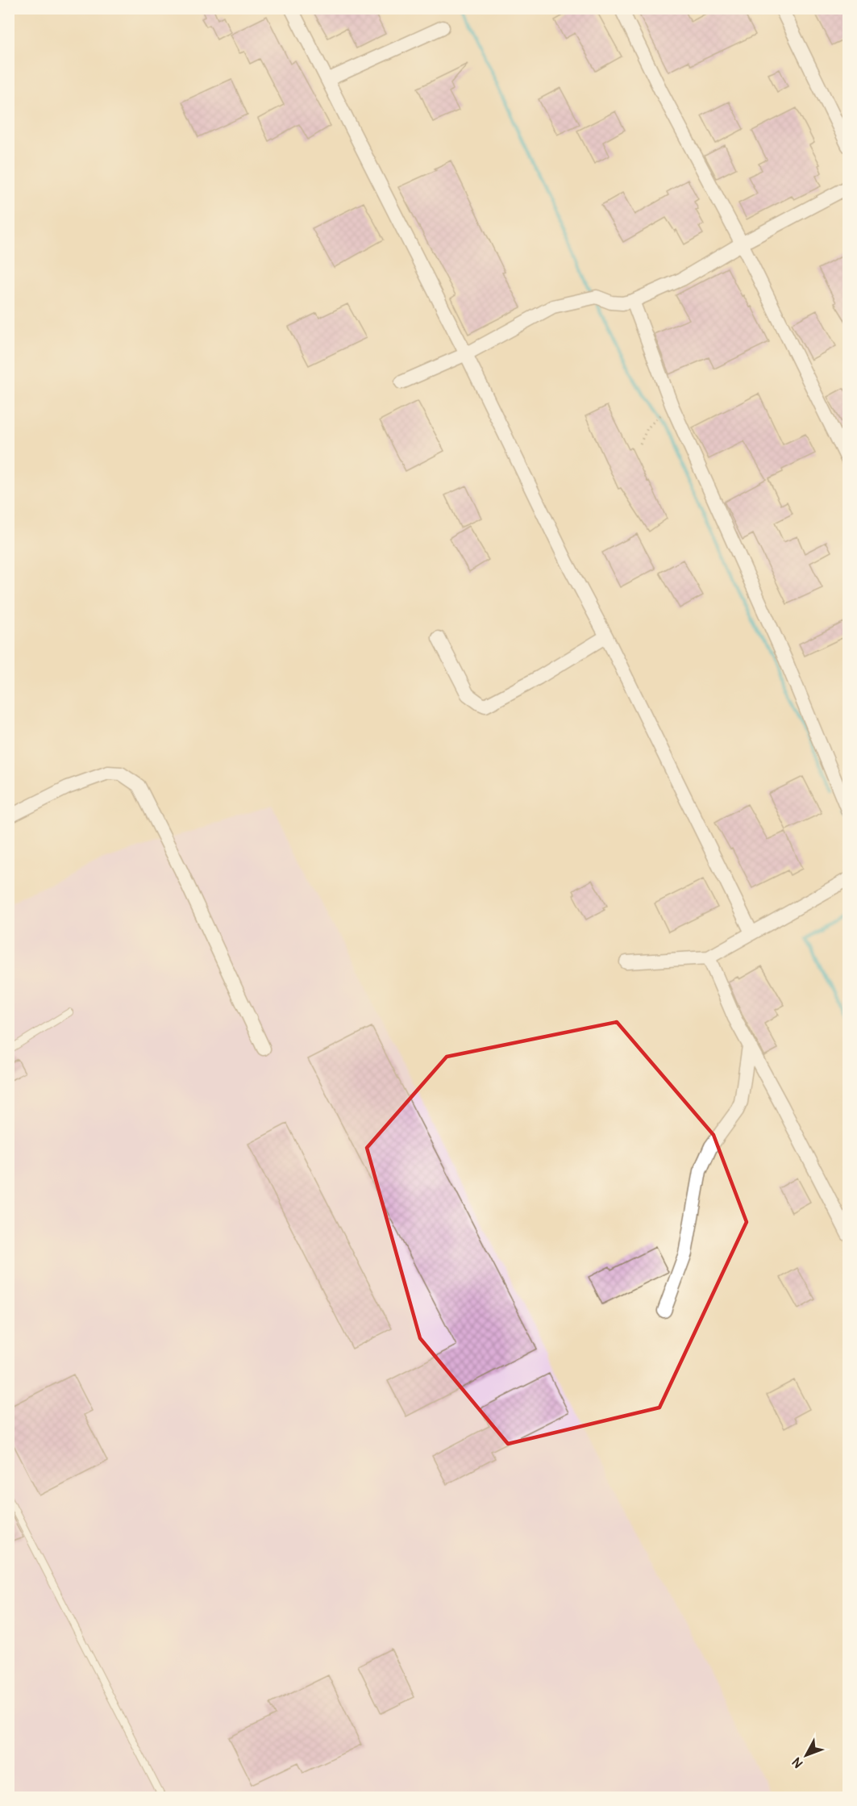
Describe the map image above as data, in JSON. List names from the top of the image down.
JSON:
{
  "north": "bottom left"
}
